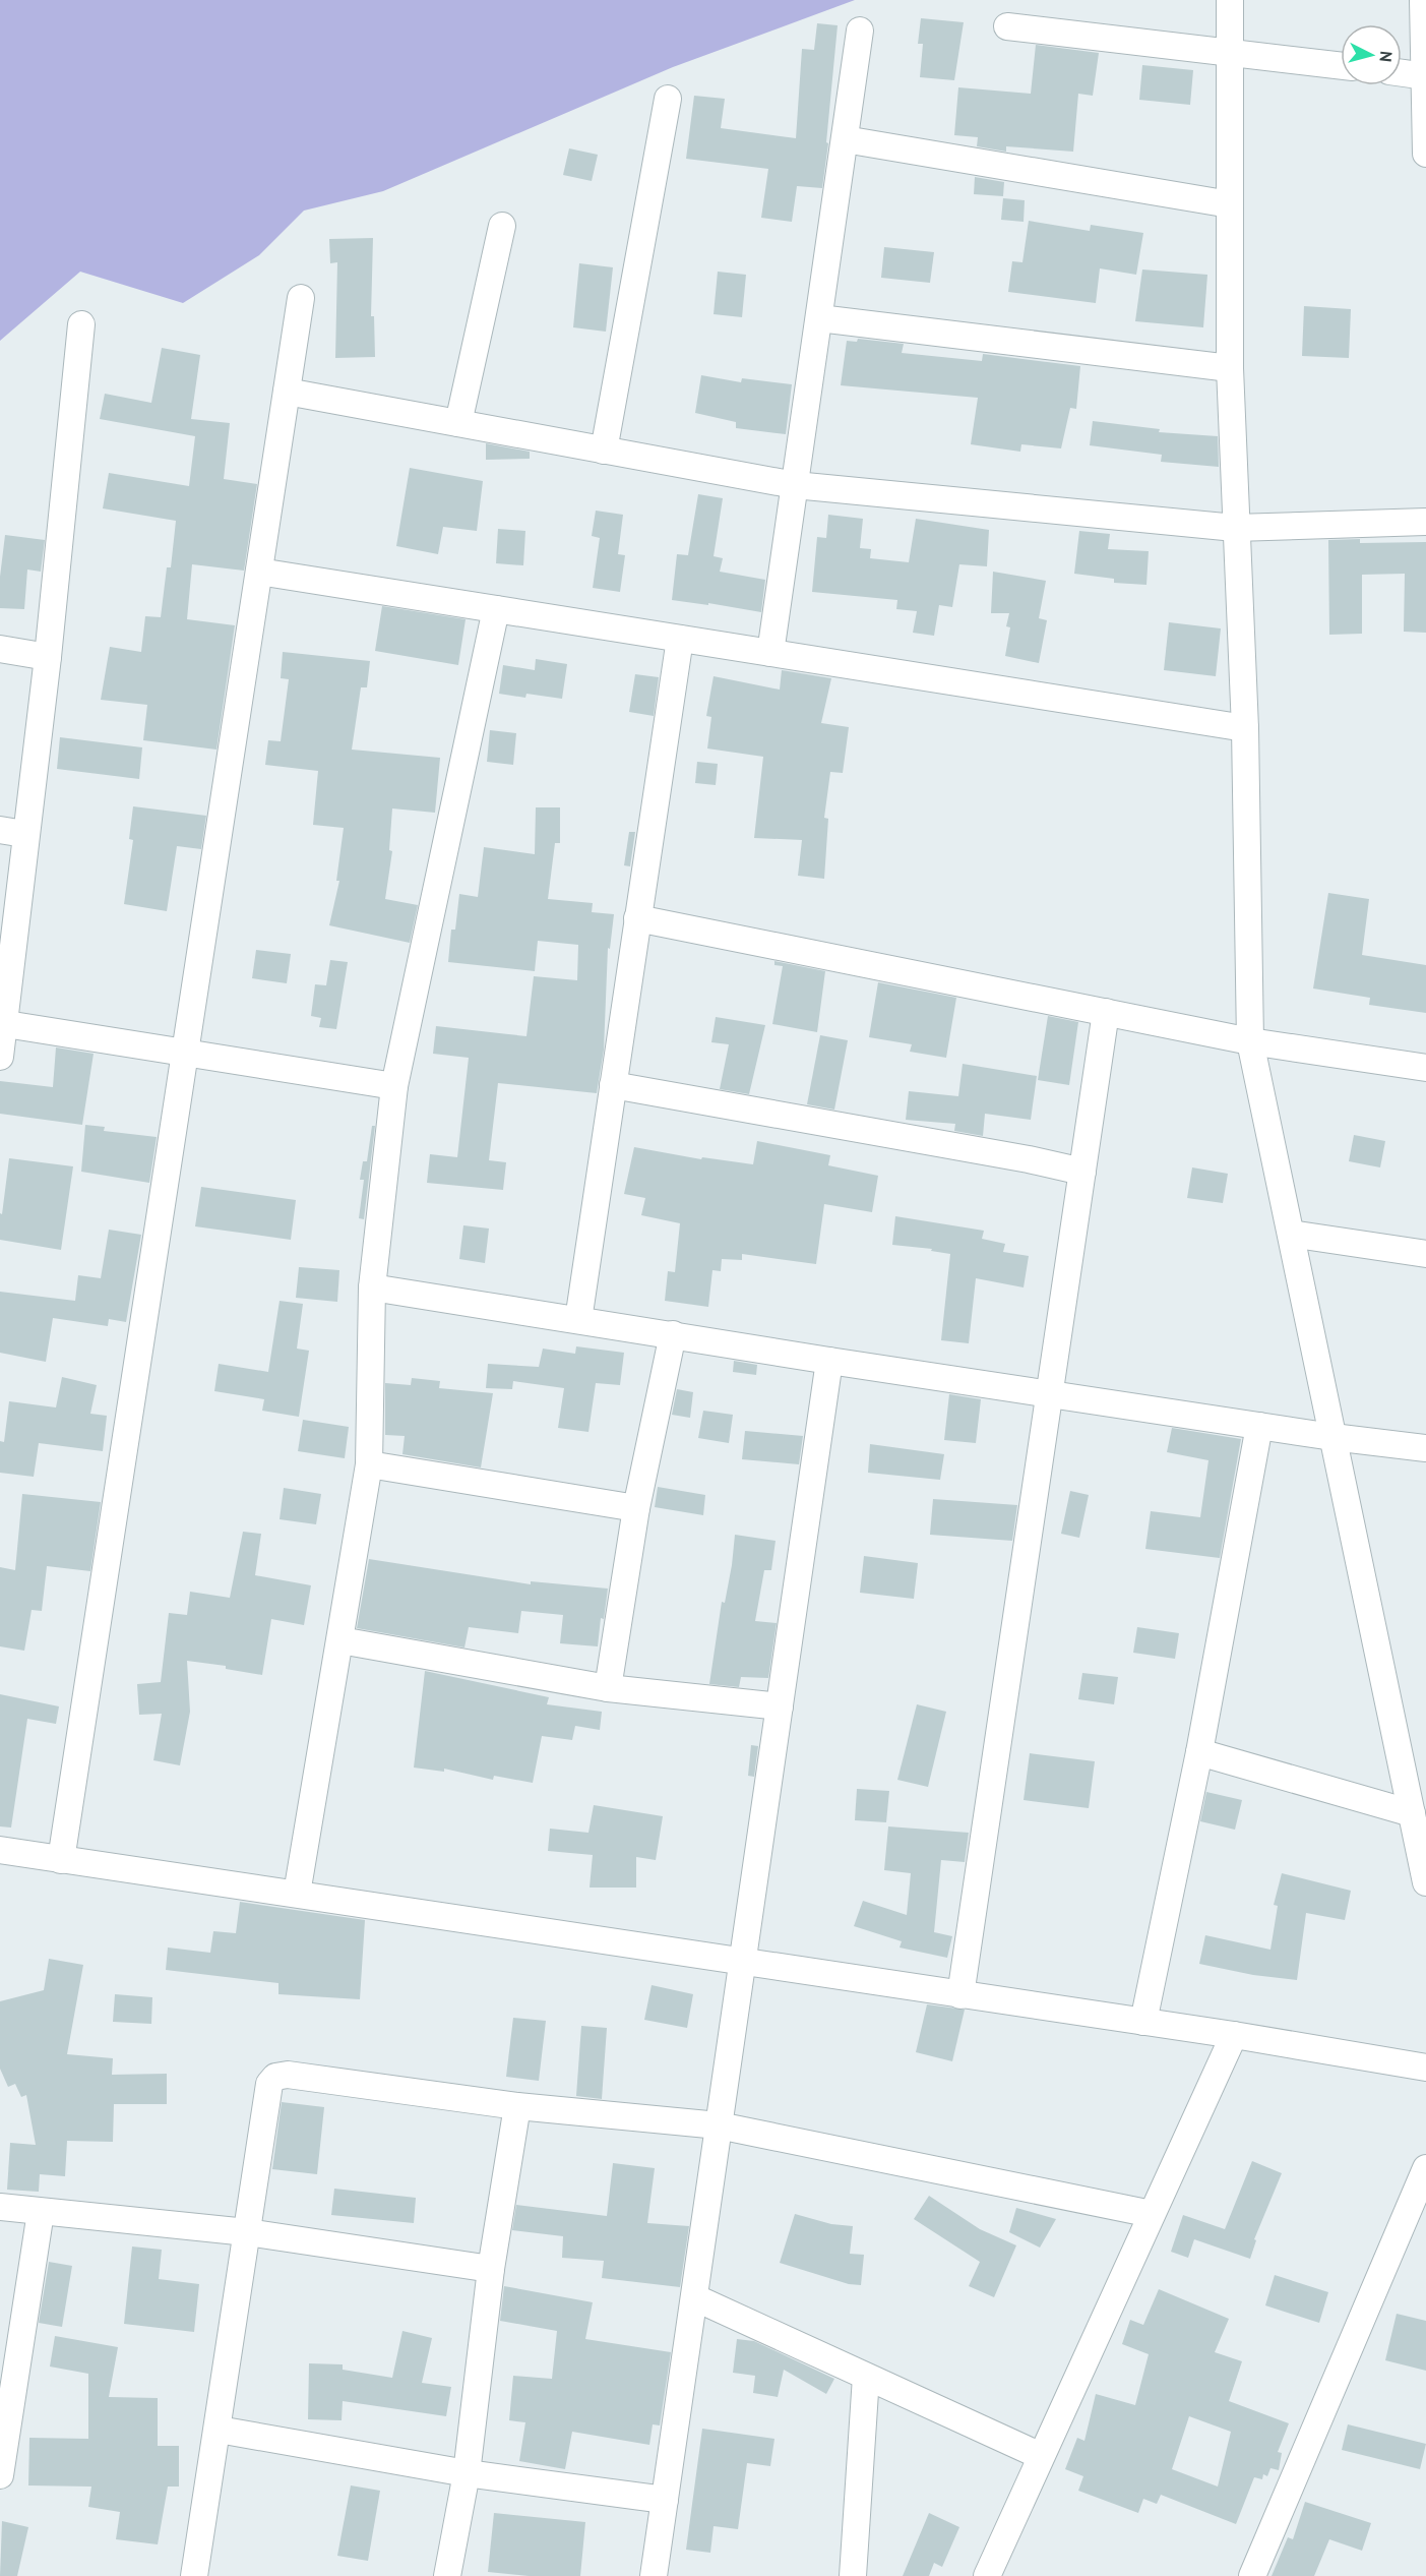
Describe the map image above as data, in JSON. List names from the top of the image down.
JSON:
{
  "north": "right"
}
